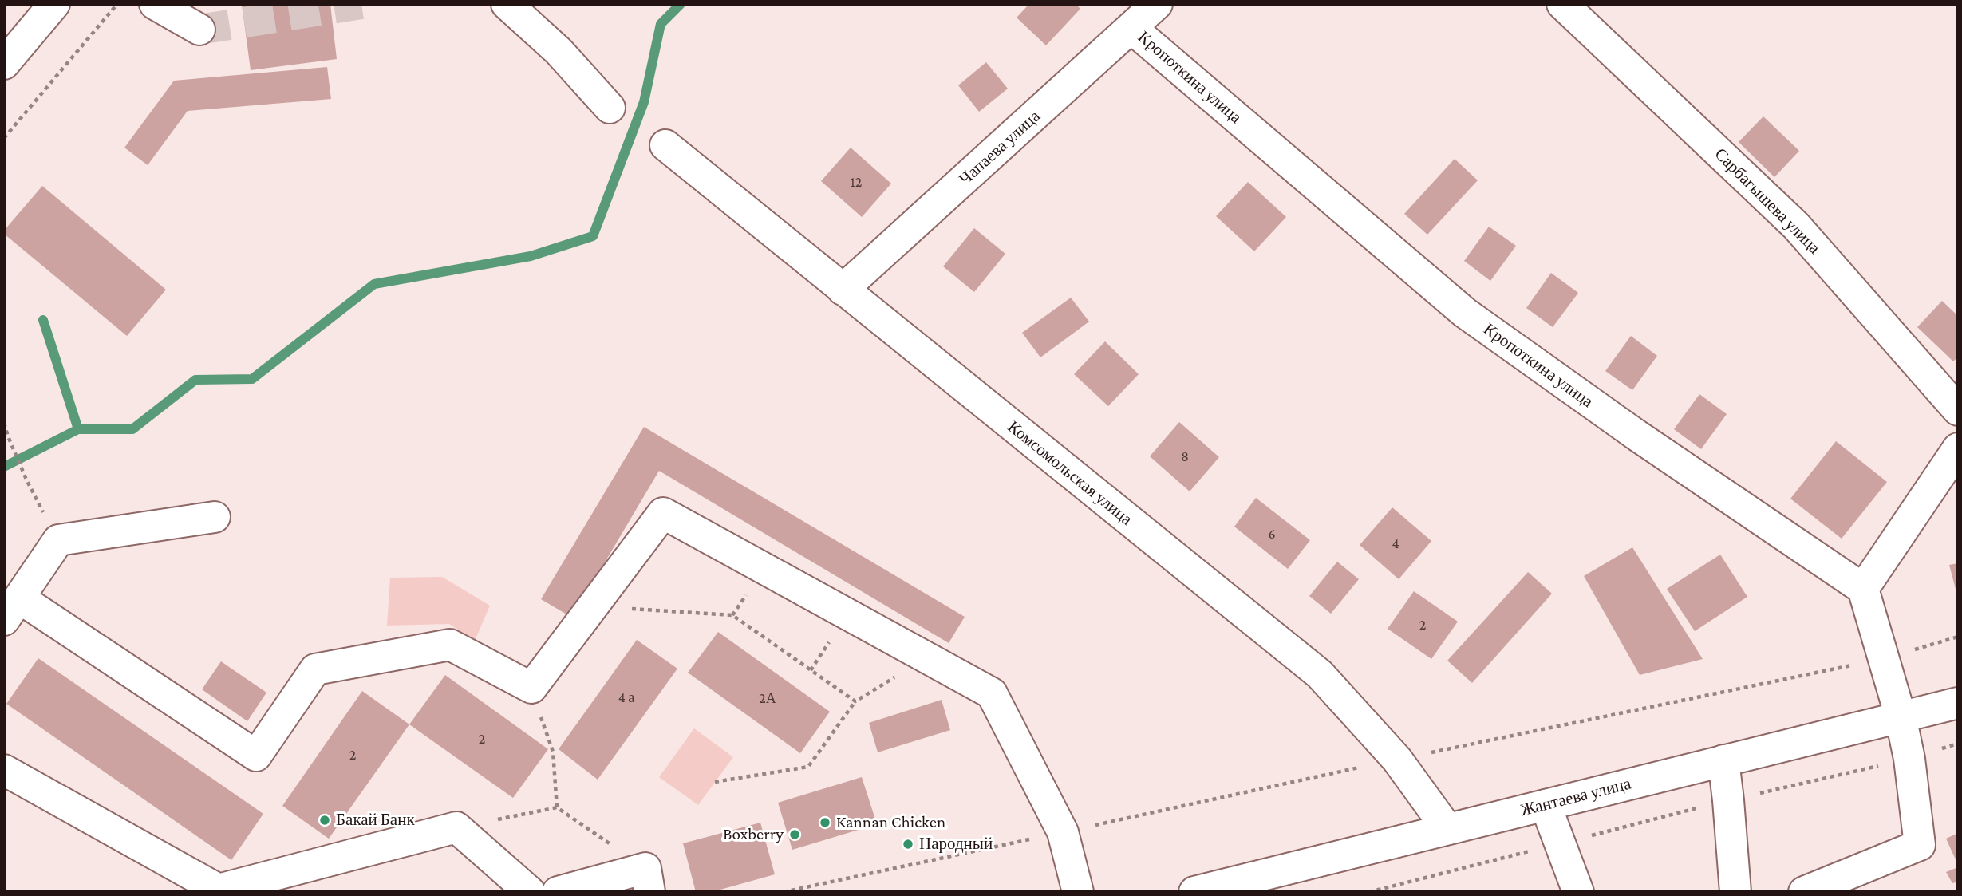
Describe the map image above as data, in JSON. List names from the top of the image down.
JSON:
{
  "streets": {
    "street": [
      "Кропоткина улица",
      "Чапаева улица",
      "Сарбагышева улица",
      "Комсомольская улица",
      "Жантаева улица"
    ]
  },
  "crossings": [
    ["Кропоткина улица", "Чапаева улица"],
    ["Чапаева улица", "Комсомольская улица"],
    ["Комсомольская улица", "Жантаева улица"]
  ],
  "places": [
    "Бакай Банк",
    "Kannan Chicken",
    "Boxberry",
    "Народный"
  ],
  "house_numbers": [
    "12",
    "8",
    "6",
    "4",
    "2",
    "4 а",
    "2А",
    "2",
    "2"
  ]
}
